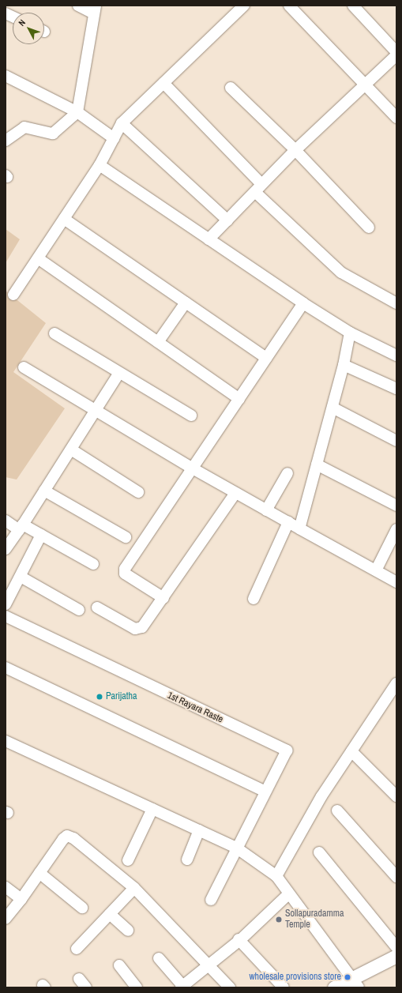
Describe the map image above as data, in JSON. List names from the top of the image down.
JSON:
{
  "streets": {
    "street": ["1st Rayara Raste"]
  },
  "places": ["Parijatha", "Sollapuradamma Temple", "wholesale provisions store"],
  "north": "top left"
}
